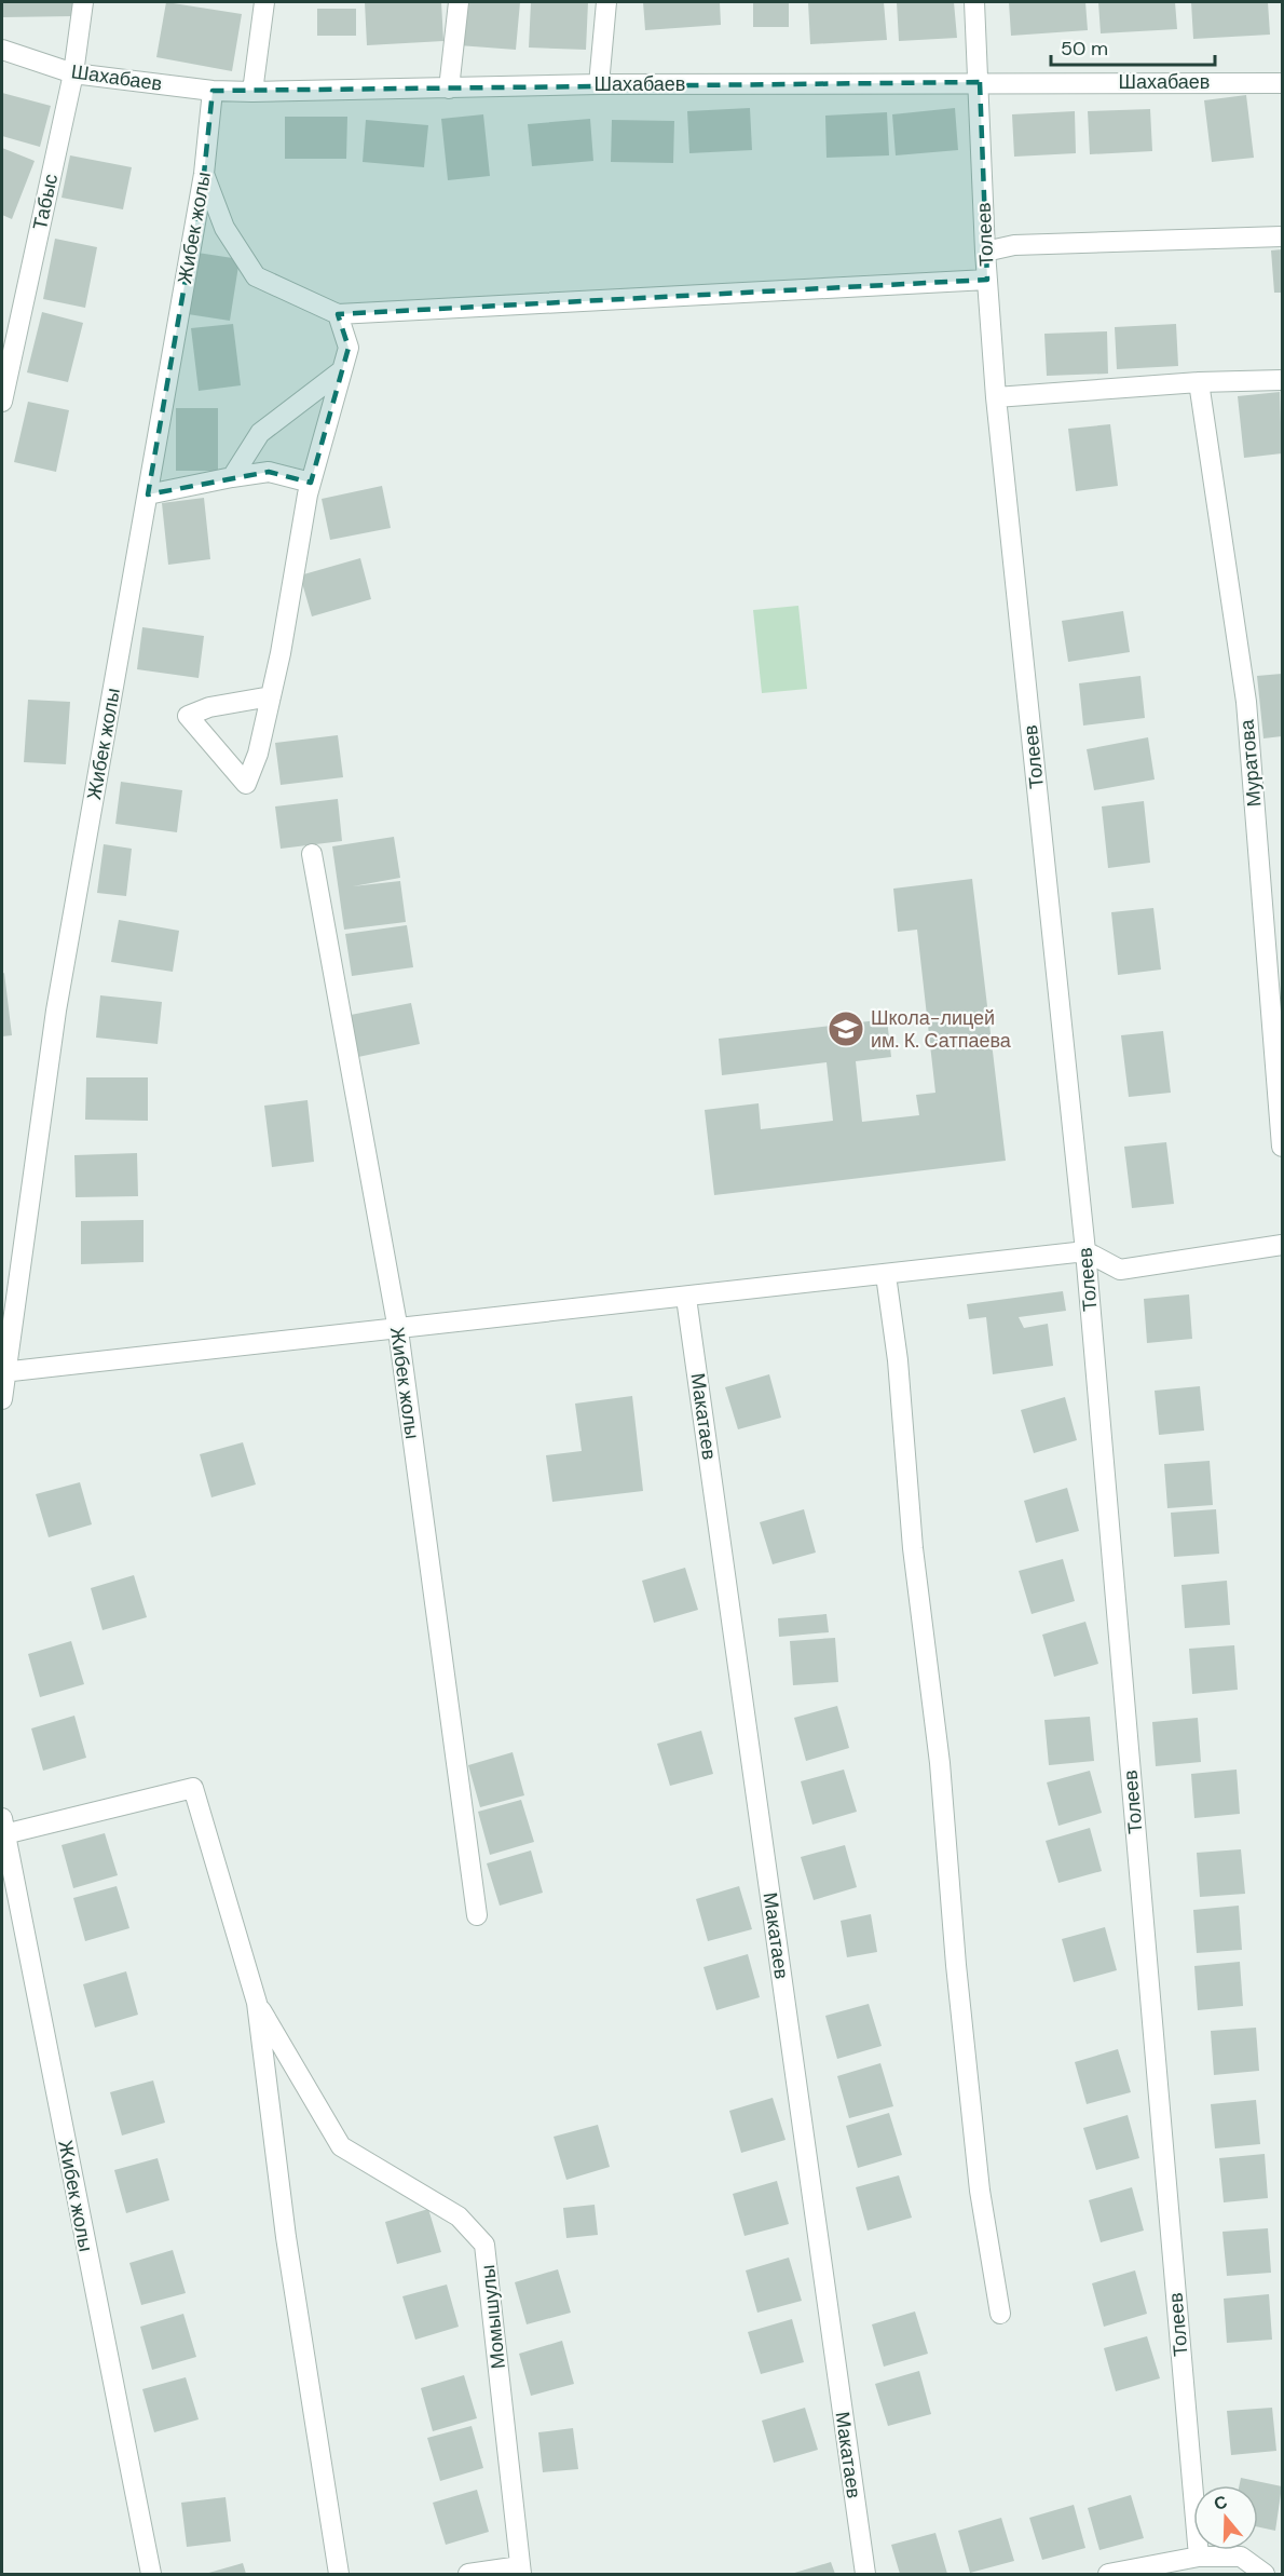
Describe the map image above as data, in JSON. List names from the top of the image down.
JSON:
{
  "streets": {
    "street": [
      "Шахабаев",
      "Табыс",
      "Жибек жолы",
      "Толеев",
      "Муратова",
      "Макатаев",
      "Момышулы"
    ]
  },
  "crossings": [
    ["Шахабаев", "Табыс"],
    ["Шахабаев", "Жибек жолы"],
    ["Шахабаев", "Толеев"]
  ],
  "places": {
    "school or university": ["Школа-лицей им. К. Сатпаева"]
  },
  "scale_bar": "50 m",
  "north": "top"
}
